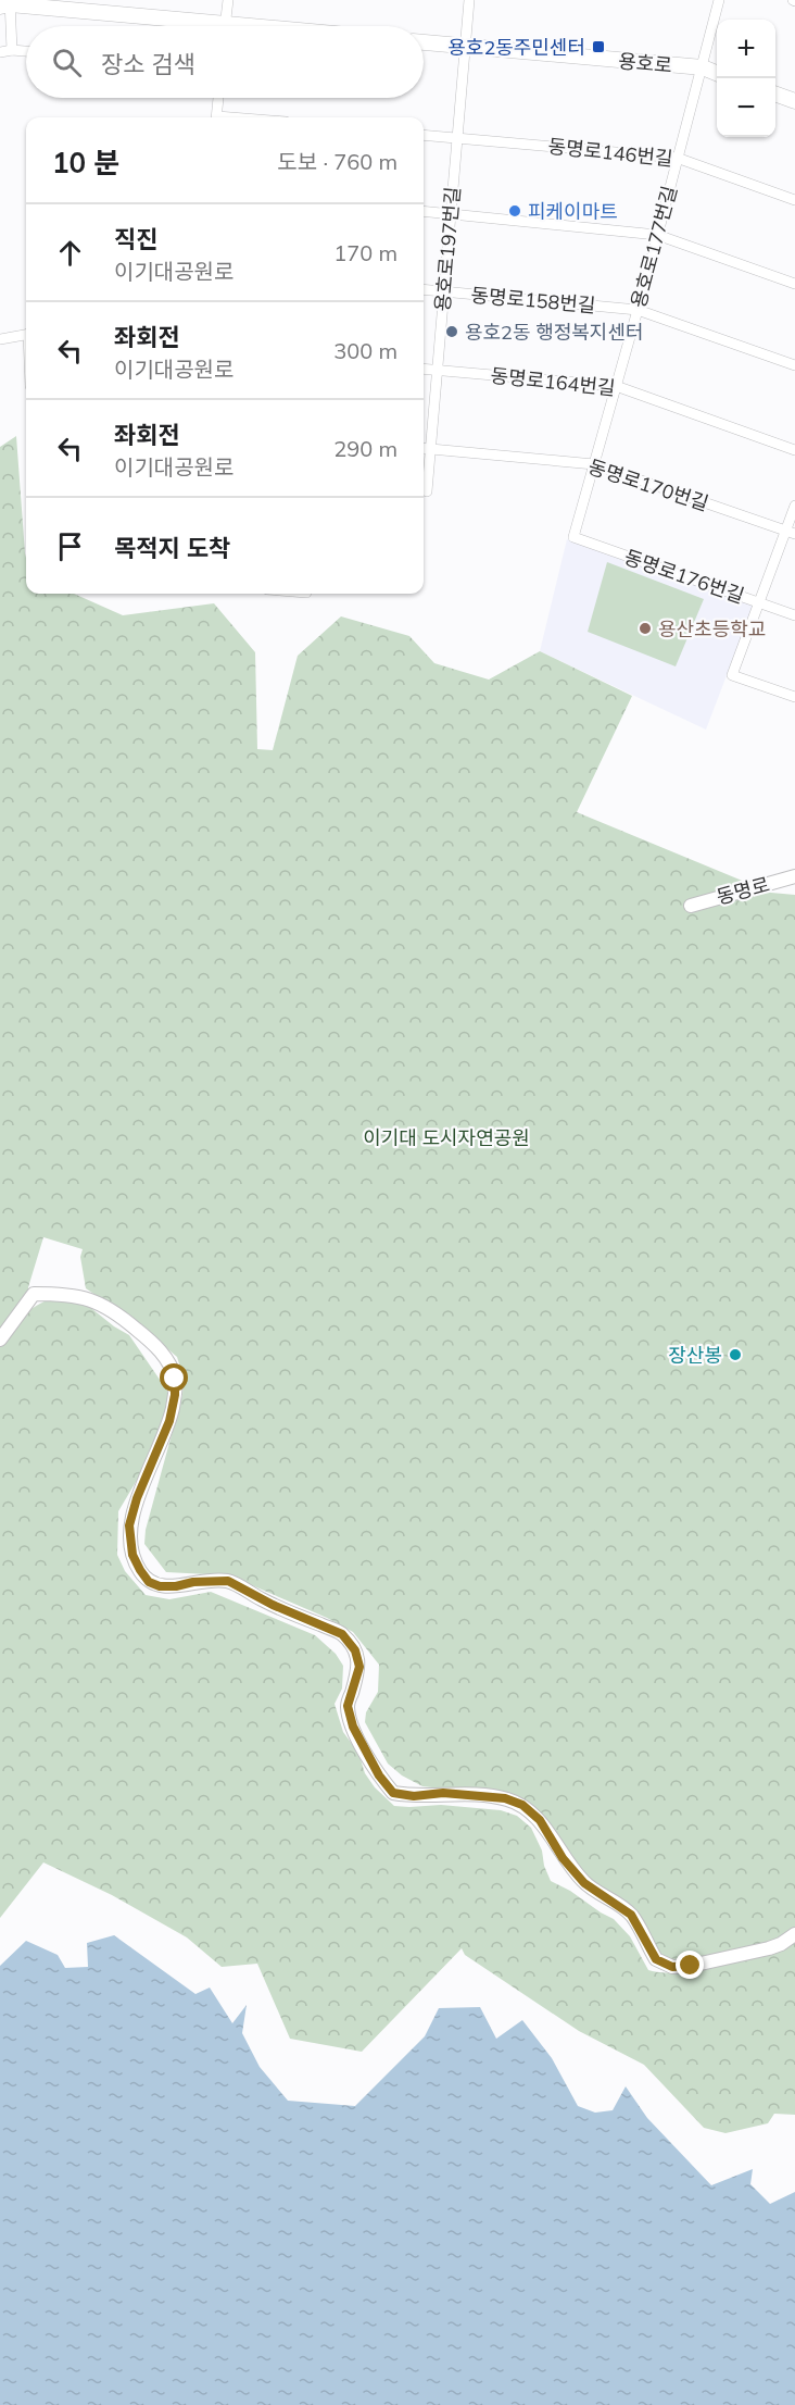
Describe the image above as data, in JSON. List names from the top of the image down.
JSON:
{
  "streets": {
    "main road": ["용호로"],
    "street": [
      "동명로146번길",
      "용호로177번길",
      "용호로197번길",
      "동명로158번길",
      "동명로164번길",
      "동명로170번길",
      "동명로176번길",
      "동명로"
    ]
  },
  "crossings": [
    ["용호로", "용호로177번길"],
    ["용호로", "용호로197번길"],
    ["동명로146번길", "용호로177번길"],
    ["동명로146번길", "용호로197번길"],
    ["용호로177번길", "동명로158번길"],
    ["용호로177번길", "동명로164번길"],
    ["용호로177번길", "동명로170번길"],
    ["용호로177번길", "동명로176번길"],
    ["용호로197번길", "동명로158번길"],
    ["용호로197번길", "동명로164번길"],
    ["용호로197번길", "동명로170번길"]
  ],
  "parks": ["이기대 도시자연공원"],
  "places": {
    "transit": ["용호2동주민센터"],
    "other": [
      "피케이마트",
      "용호2동 행정복지센터",
      "용산초등학교",
      "장산봉"
    ]
  },
  "page": {
    "map_buttons": ["+", "−"],
    "search": "장소 검색",
    "heading": ["10 분", "도보 · 760 m"],
    "list": [
      ["직진", "이기대공원로", "170 m"],
      ["좌회전", "이기대공원로", "300 m"],
      ["좌회전", "이기대공원로", "290 m"],
      "목적지 도착"
    ]
  }
}
